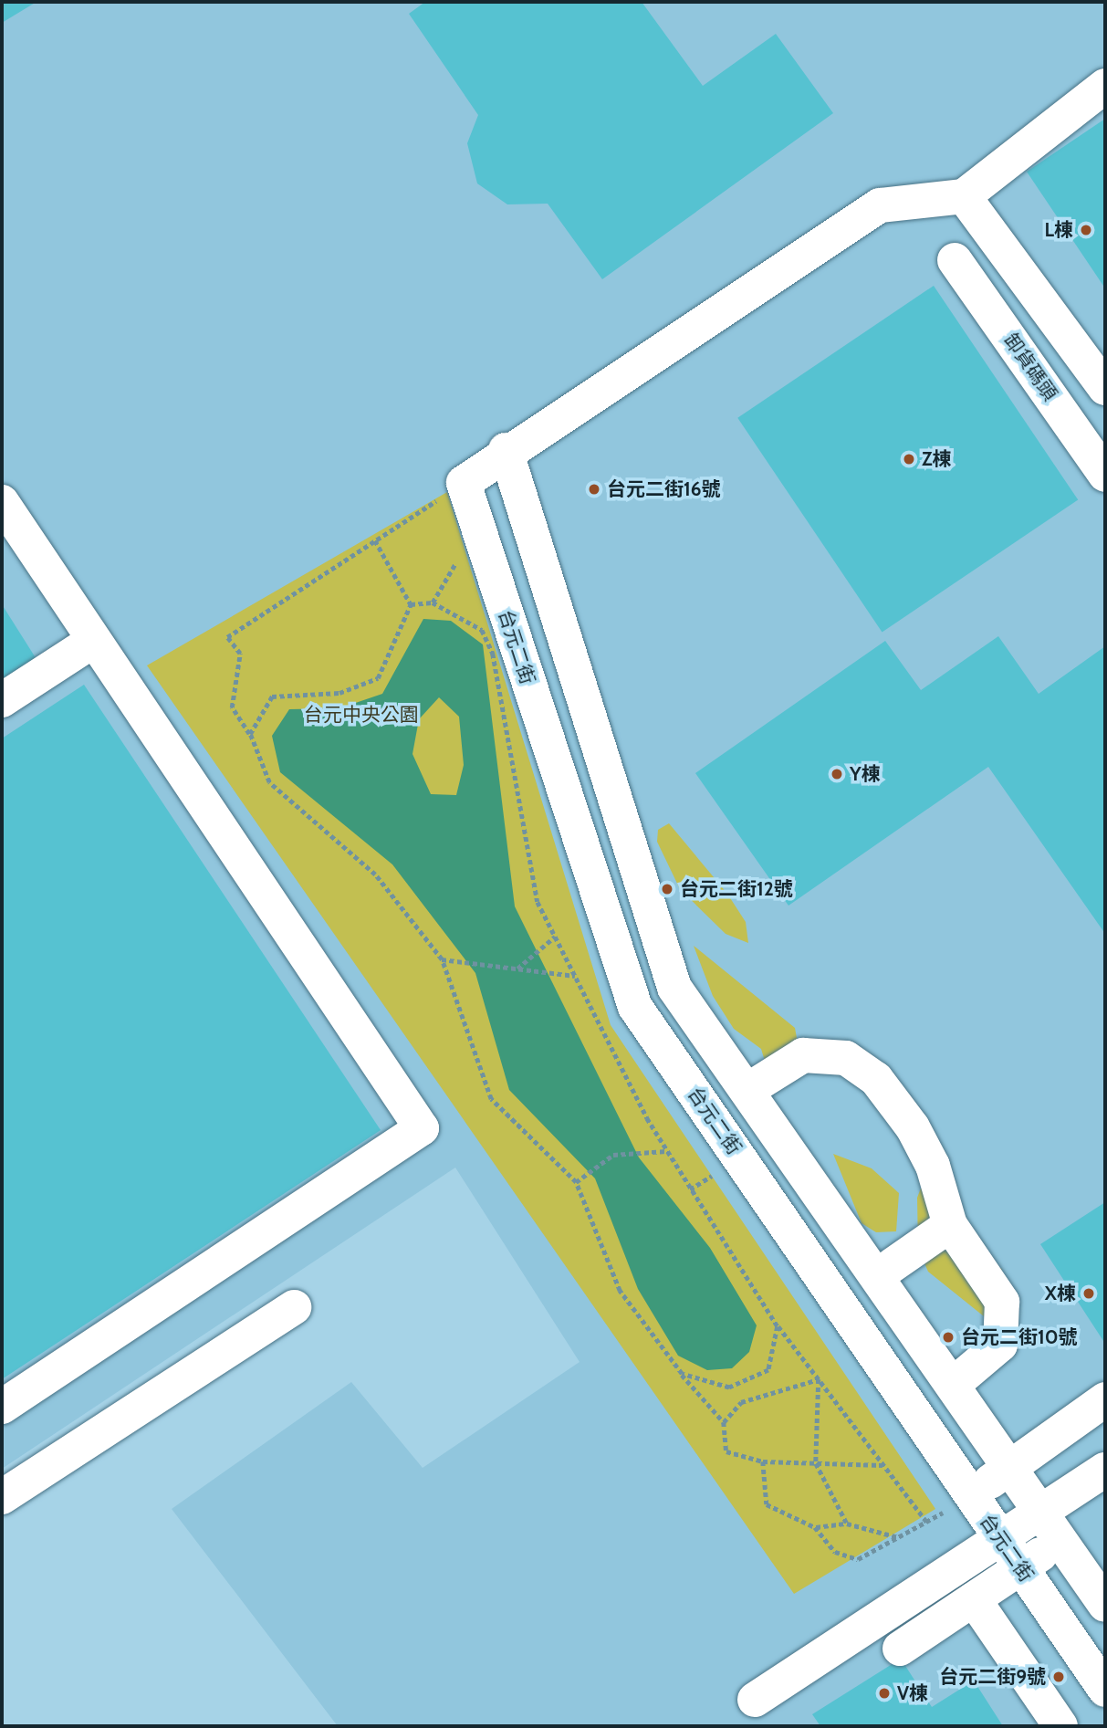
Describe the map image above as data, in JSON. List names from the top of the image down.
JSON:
{
  "streets": {
    "lane": ["卸貨碼頭", "台元二街"]
  },
  "parks": ["台元中央公園"],
  "places": [
    "L棟",
    "Z棟",
    "台元二街16號",
    "Y棟",
    "台元二街12號",
    "X棟",
    "台元二街10號",
    "台元二街9號",
    "V棟"
  ]
}
